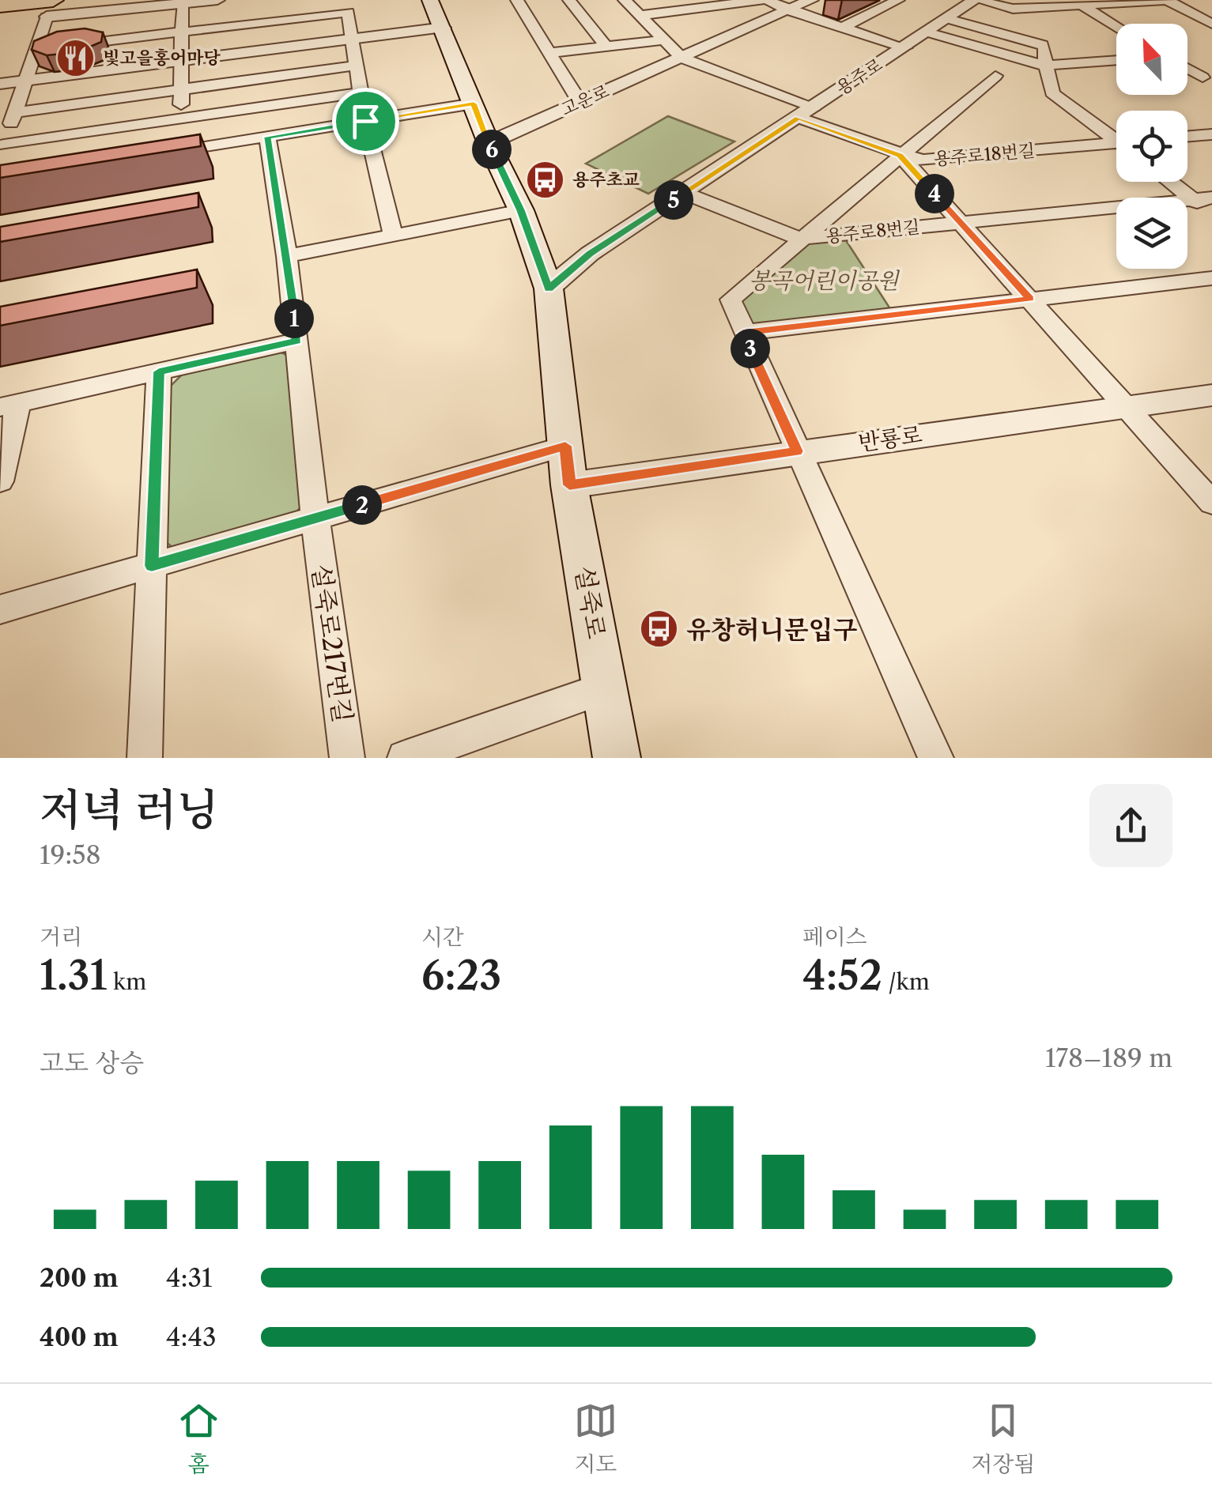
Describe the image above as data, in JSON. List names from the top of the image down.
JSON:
{
  "streets": {
    "main road": ["설죽로"],
    "street": [
      "용주로",
      "고운로",
      "용주로18번길",
      "용주로8번길",
      "반룡로",
      "설죽로217번길"
    ]
  },
  "crossings": [
    ["용주로", "고운로"],
    ["용주로", "용주로18번길"],
    ["용주로", "용주로8번길"],
    ["용주로", "설죽로"],
    ["고운로", "설죽로"],
    ["반룡로", "설죽로"]
  ],
  "parks": ["봉곡어린이공원"],
  "places": {
    "restaurant": ["빛고을홍어마당"],
    "bus stop": ["용주초교", "유창허니문입구"]
  },
  "north": "top left",
  "page": {
    "pins": [
      "6",
      "4",
      "5",
      "1",
      "3",
      "2"
    ],
    "heading": ["저녁 러닝", "19:58"],
    "stats": [
      ["거리", "1.31 km"],
      ["시간", "6:23"],
      ["페이스", "4:52 /km"]
    ],
    "chart": ["고도 상승", "178–189 m"],
    "list": [
      {
        "name": "200 m",
        "note": "4:31"
      },
      {
        "name": "400 m",
        "note": "4:43"
      }
    ],
    "tabs": ["홈", "지도", "저장됨"]
  }
}
